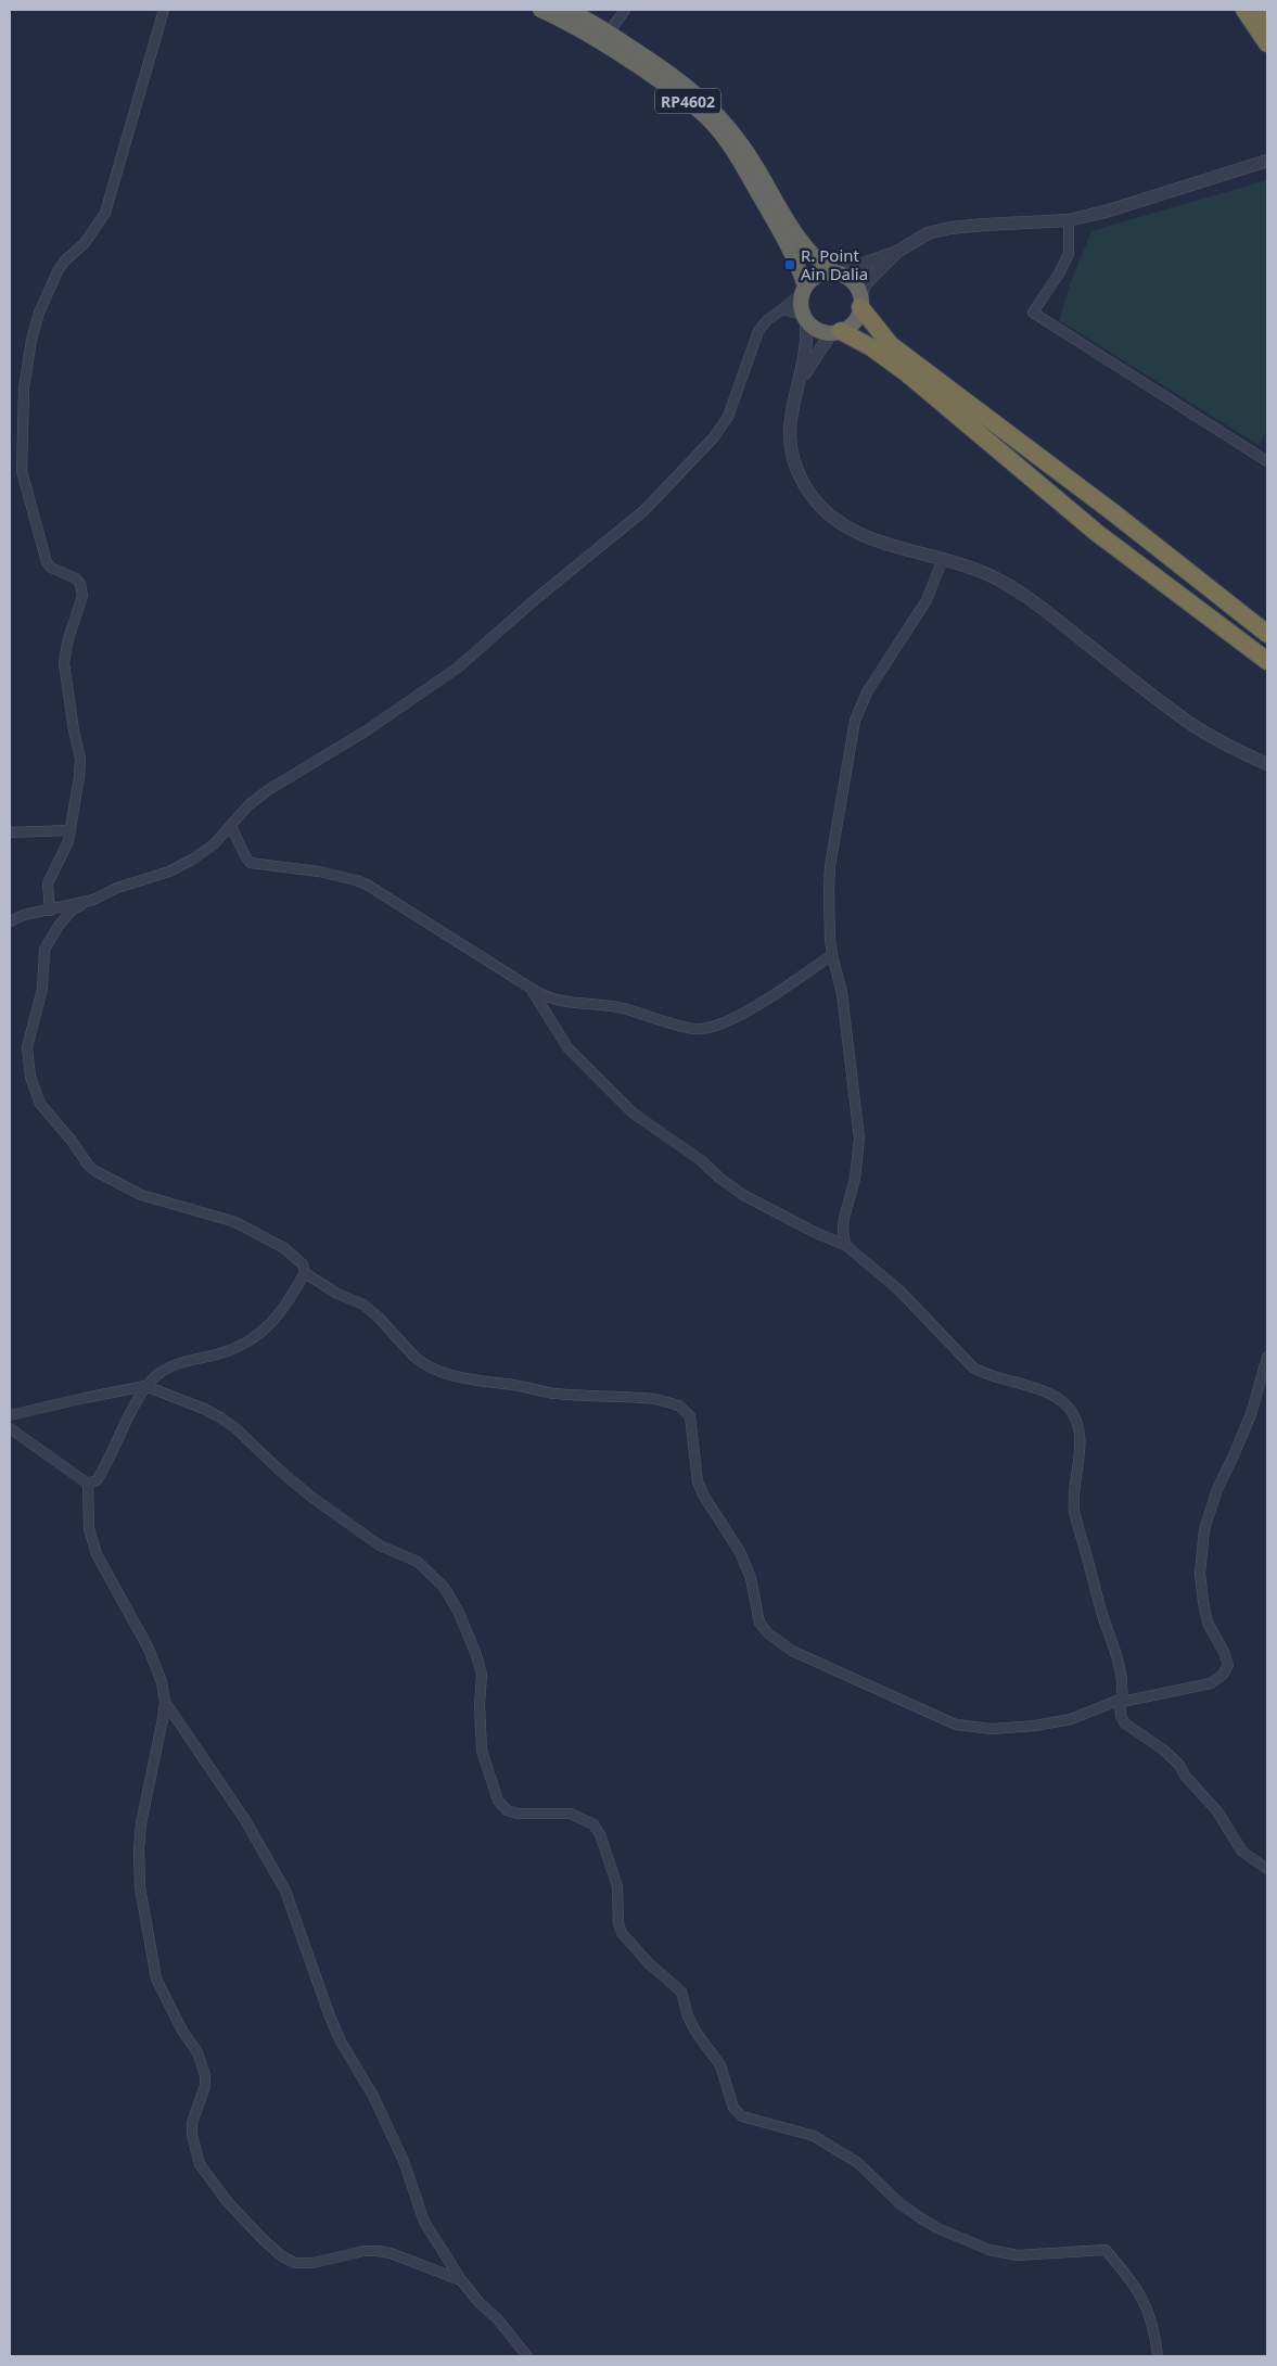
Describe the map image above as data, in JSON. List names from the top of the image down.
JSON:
{
  "streets": {
    "highway": ["RP4602"]
  },
  "places": {
    "transit": ["R. Point Ain Dalia"]
  }
}
